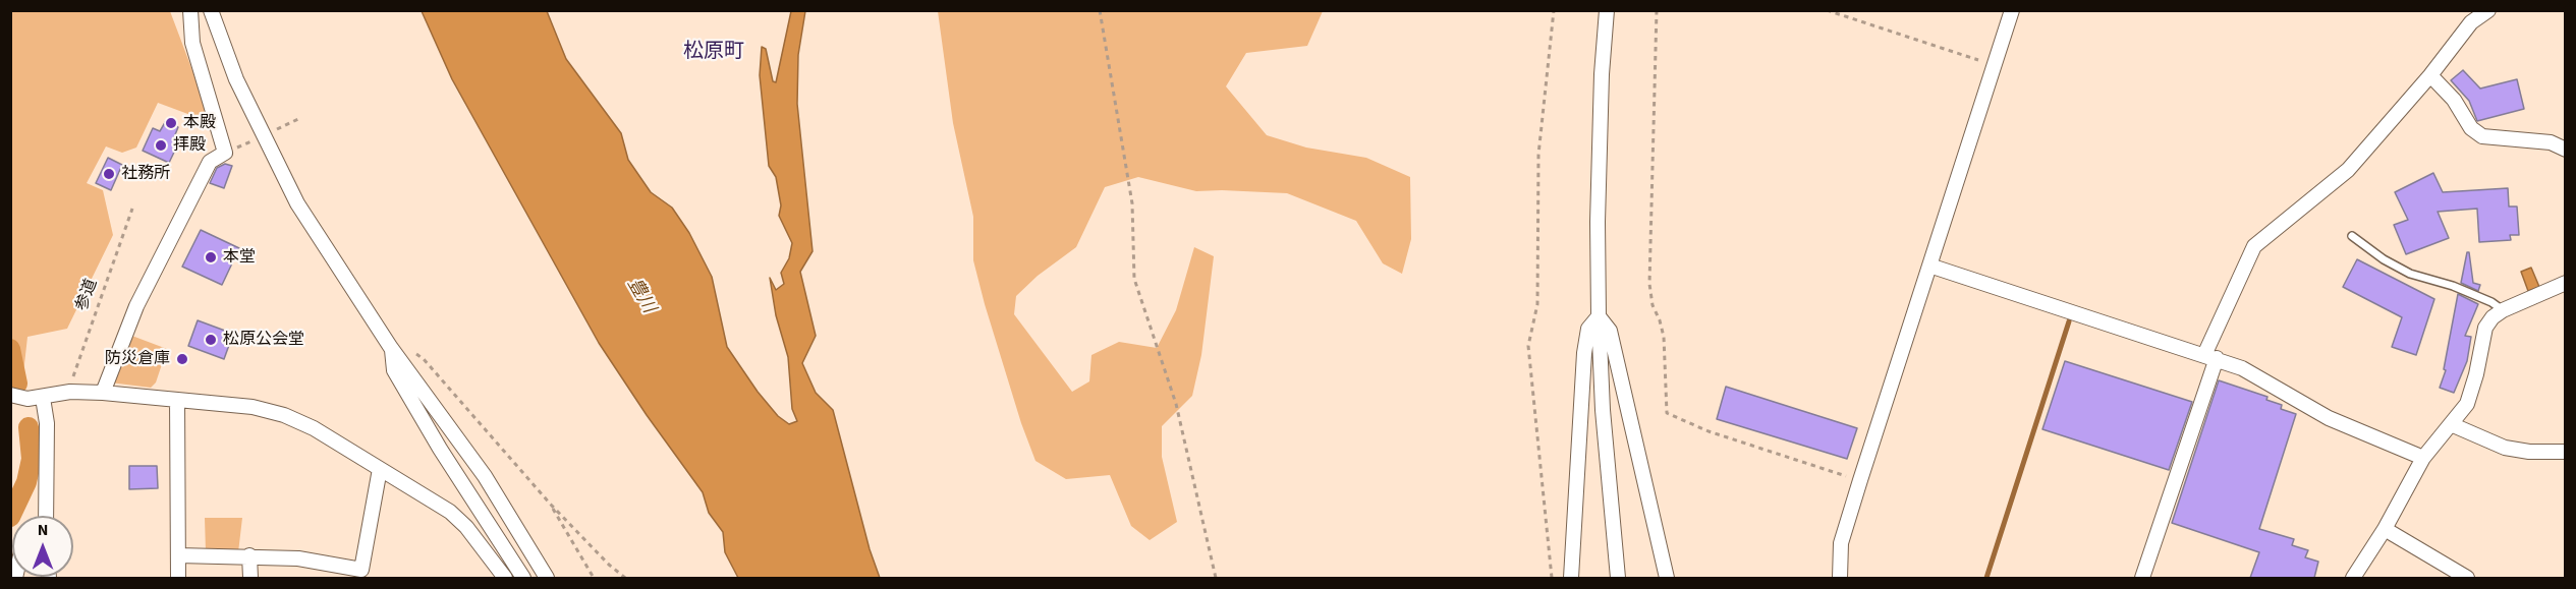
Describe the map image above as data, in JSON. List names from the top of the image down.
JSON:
{
  "streets": {
    "path": ["参道"]
  },
  "districts": ["松原町"],
  "water": ["豊川"],
  "places": [
    "本殿",
    "拝殿",
    "社務所",
    "本堂",
    "松原公会堂",
    "防災倉庫"
  ],
  "north": "top"
}
